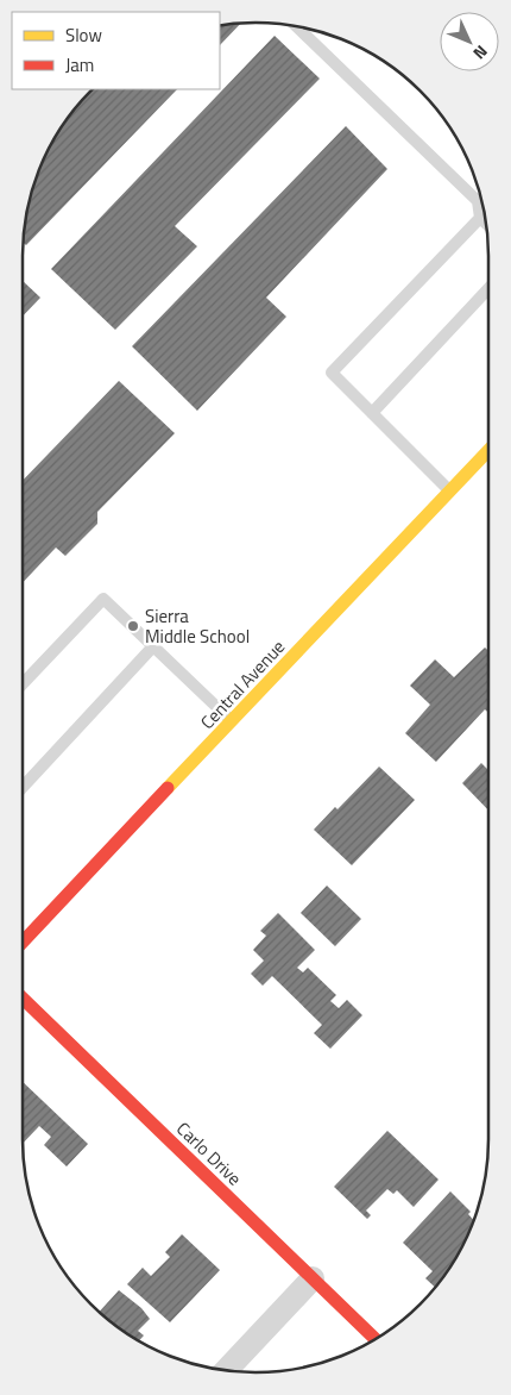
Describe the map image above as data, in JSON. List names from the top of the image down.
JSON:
{
  "streets": {
    "main road": ["Central Avenue", "Carlo Drive"]
  },
  "places": ["Sierra Middle School"],
  "legend": ["Slow", "Jam"],
  "north": "bottom right"
}
